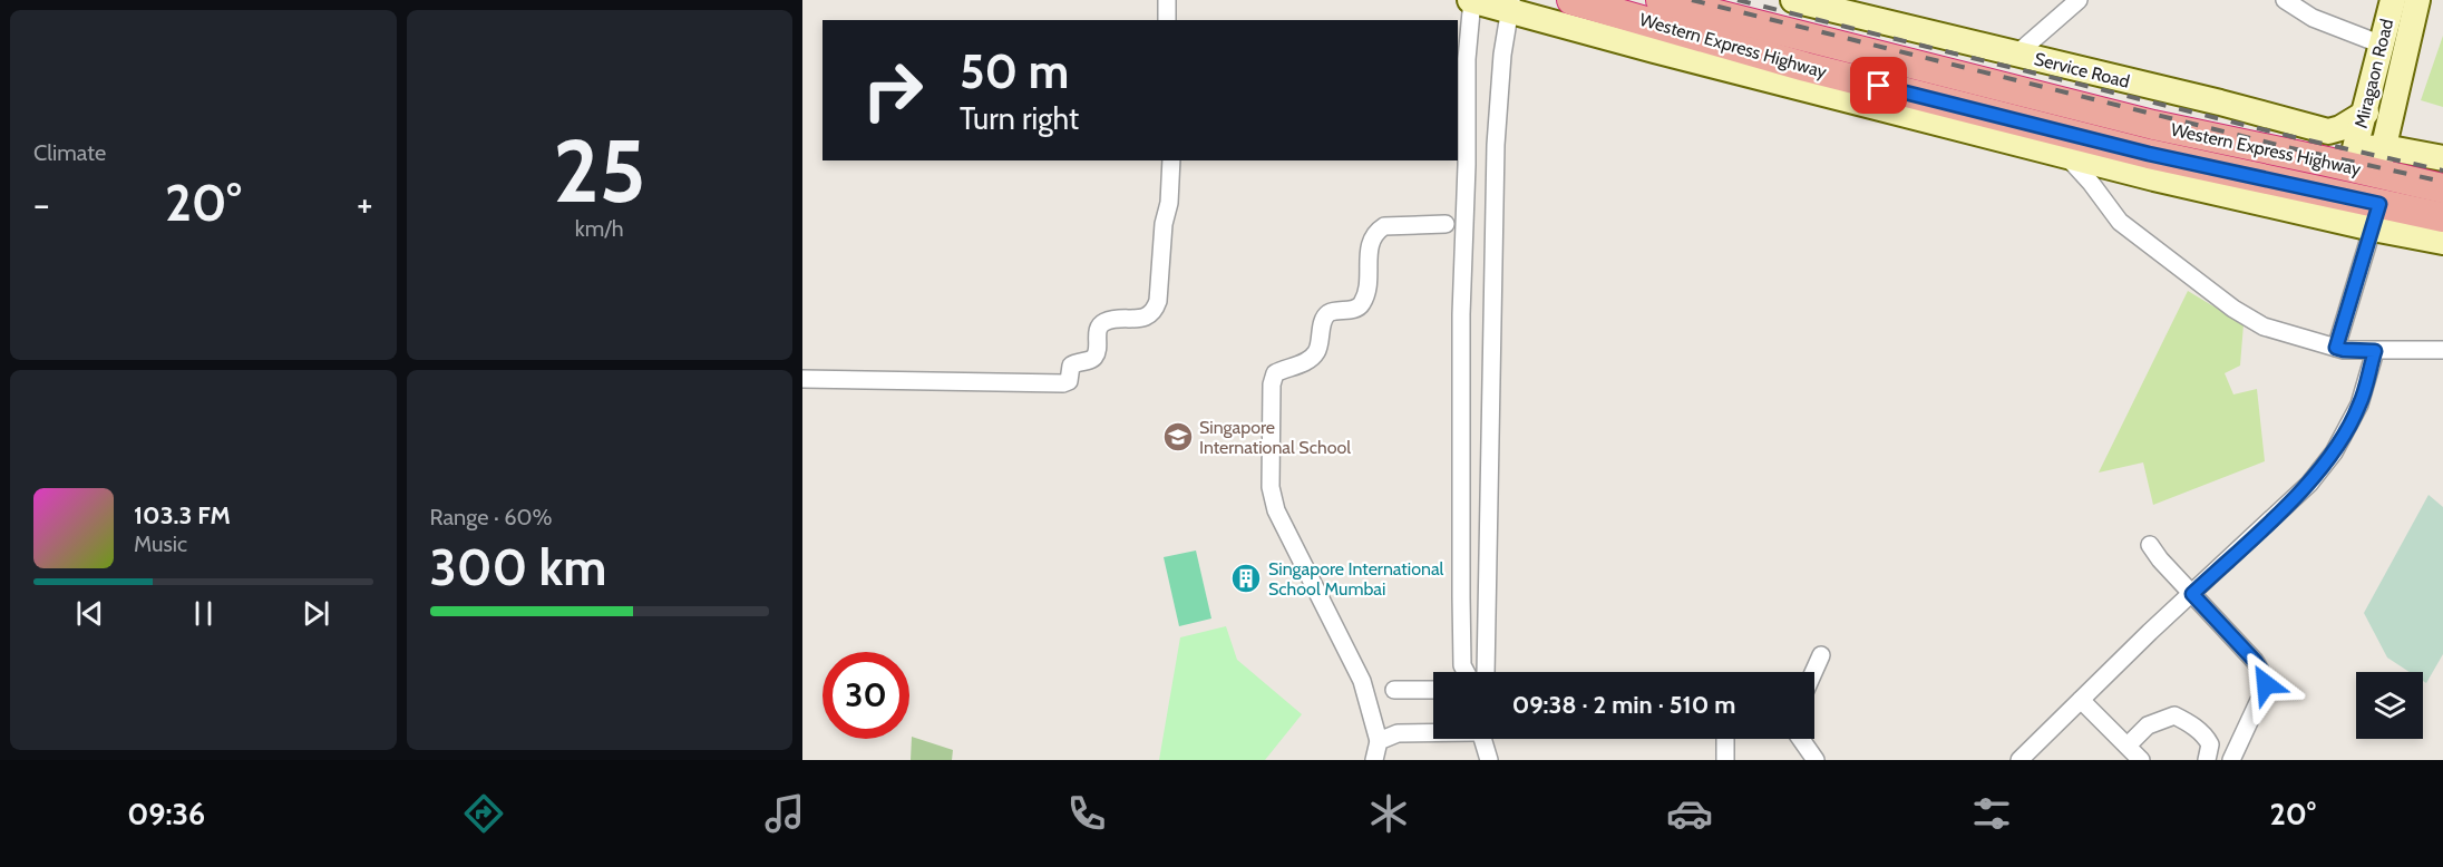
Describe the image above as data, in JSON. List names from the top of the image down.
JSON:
{
  "streets": {
    "highway": ["Western Express Highway"],
    "main road": ["Service Road", "Miragaon Road"]
  },
  "crossings": [
    ["Western Express Highway", "Miragaon Road"],
    ["Service Road", "Miragaon Road"]
  ],
  "places": {
    "school or university": ["Singapore International School"],
    "building": ["Singapore International School Mumbai"]
  },
  "page": {
    "tile": [
      "Climate",
      ["25", "km/h"],
      ["Range · 60%", "300 km"]
    ],
    "turn": ["50 m", "Turn right"],
    "heat": ["−", "20°", "+"],
    "song": ["103.3 FM", "Music"],
    "limit": "30",
    "trip": "09:38 · 2 min · 510 m",
    "tabs": ["09:36", "20°"]
  }
}
